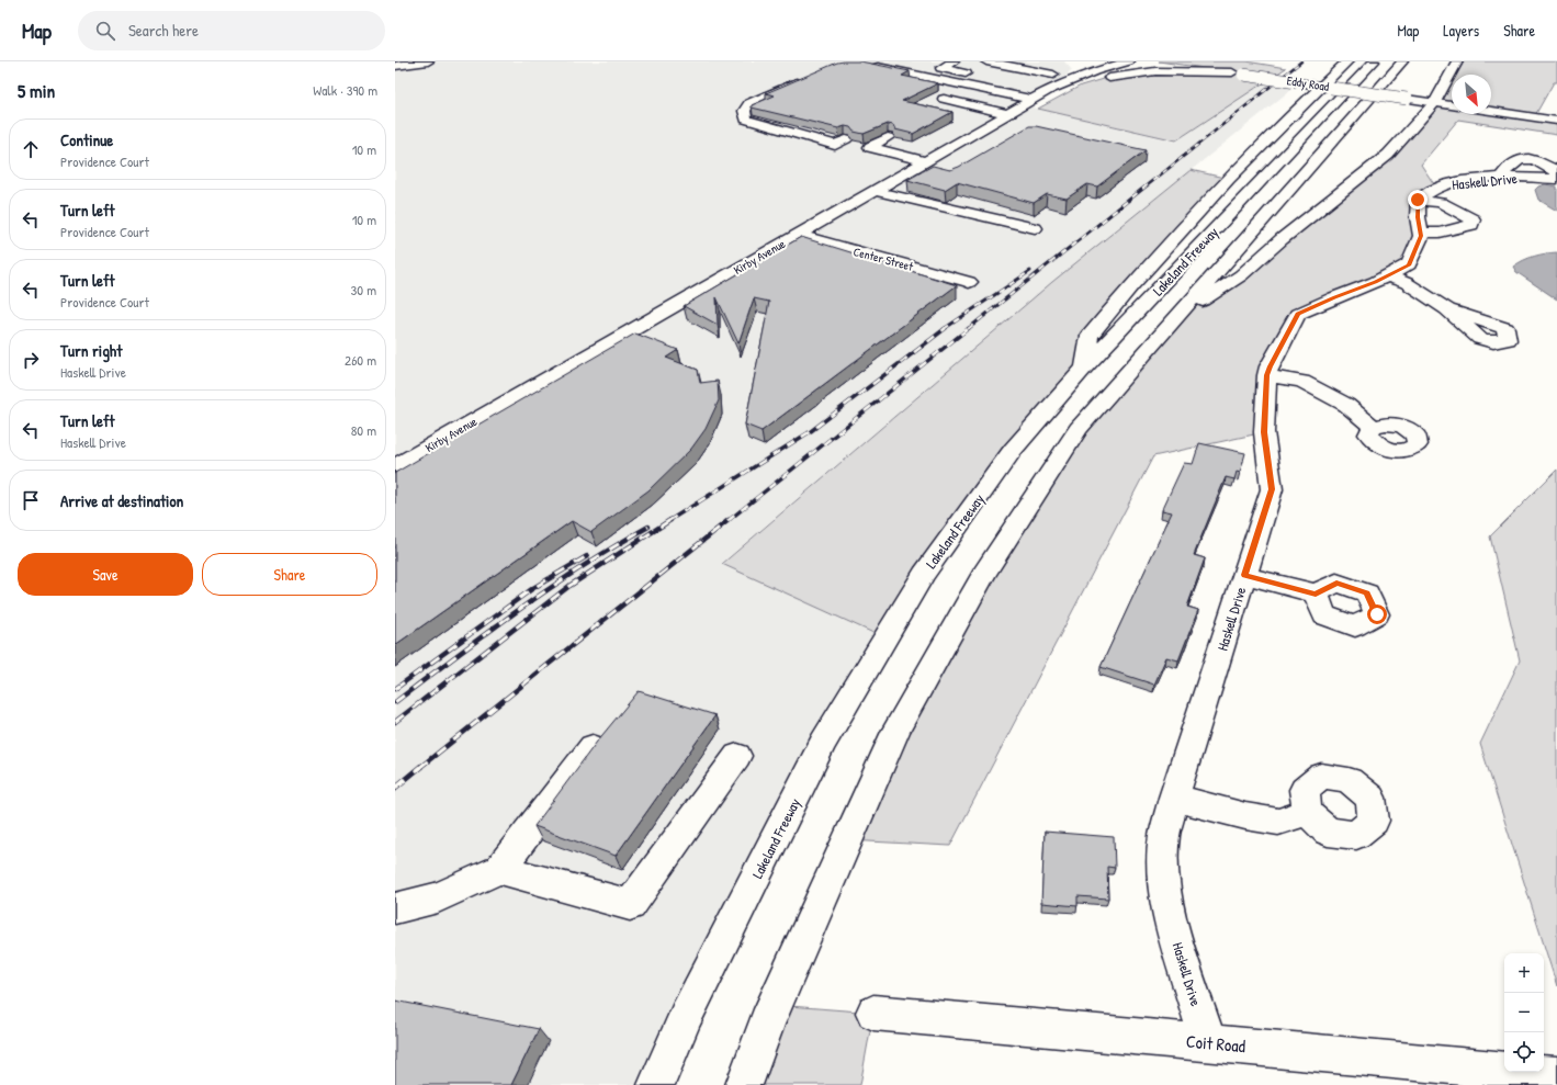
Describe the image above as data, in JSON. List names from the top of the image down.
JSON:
{
  "streets": {
    "main road": [
      "Eddy Road",
      "Haskell Drive",
      "Kirby Avenue",
      "Center Street",
      "Lakeland Freeway",
      "Coit Road"
    ]
  },
  "crossings": [
    ["Haskell Drive", "Coit Road"],
    ["Kirby Avenue", "Center Street"]
  ],
  "north": "bottom right",
  "page": {
    "header": "Map",
    "search": "Search here",
    "nav": ["Map", "Layers", "Share"],
    "heading": ["5 min", "Walk · 390 m"],
    "list": [
      ["Continue", "Providence Court", "10 m"],
      ["Turn left", "Providence Court", "10 m"],
      ["Turn left", "Providence Court", "30 m"],
      ["Turn right", "Haskell Drive", "260 m"],
      ["Turn left", "Haskell Drive", "80 m"],
      "Arrive at destination"
    ],
    "buttons": ["Save", "Share"],
    "map_buttons": ["+", "−"]
  }
}
